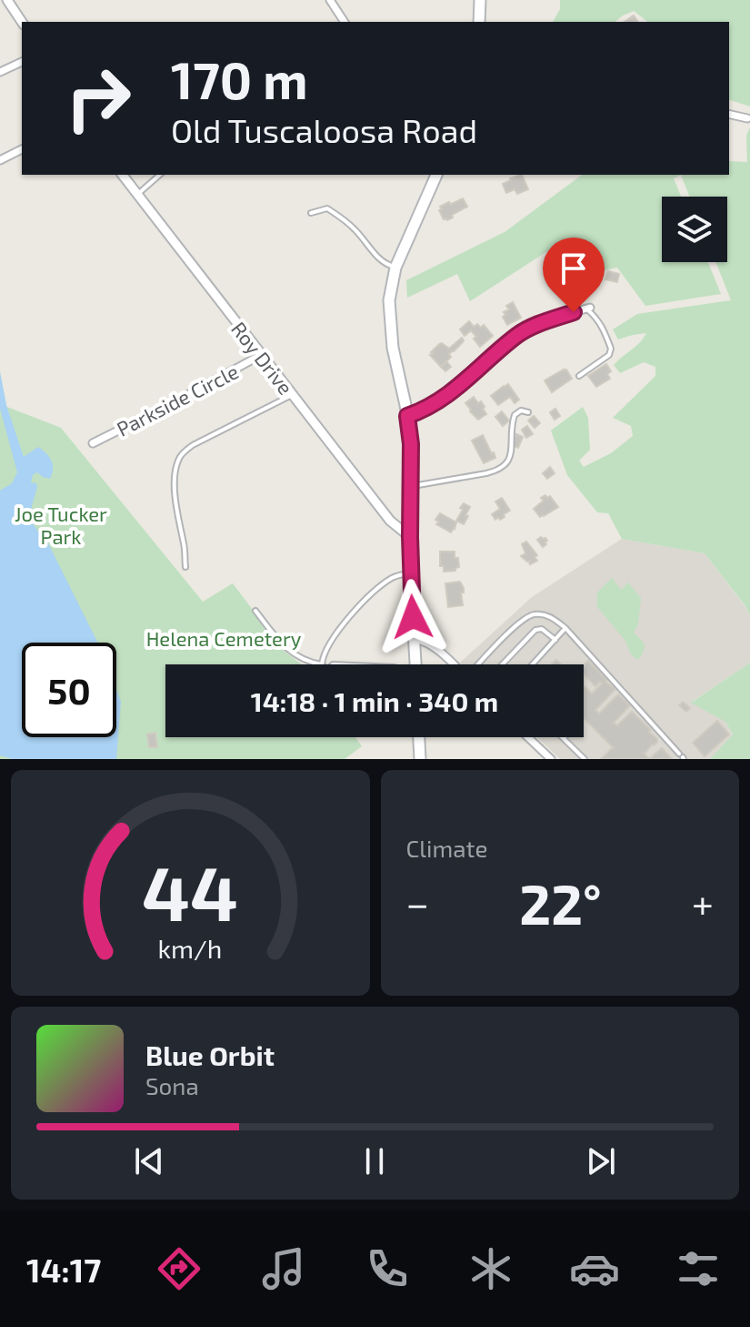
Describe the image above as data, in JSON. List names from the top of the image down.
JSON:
{
  "streets": {
    "street": ["Roy Drive", "Parkside Circle"]
  },
  "crossings": [
    ["Roy Drive", "Parkside Circle"]
  ],
  "parks": ["Joe Tucker Park", "Helena Cemetery"],
  "page": {
    "turn": ["170 m", "Old Tuscaloosa Road"],
    "limit": "50",
    "trip": "14:18 · 1 min · 340 m",
    "tile": "Climate",
    "heat": ["−", "22°", "+"],
    "song": ["Blue Orbit", "Sona"],
    "tabs": "14:17",
    "gauge": ["44", "km/h"]
  }
}
